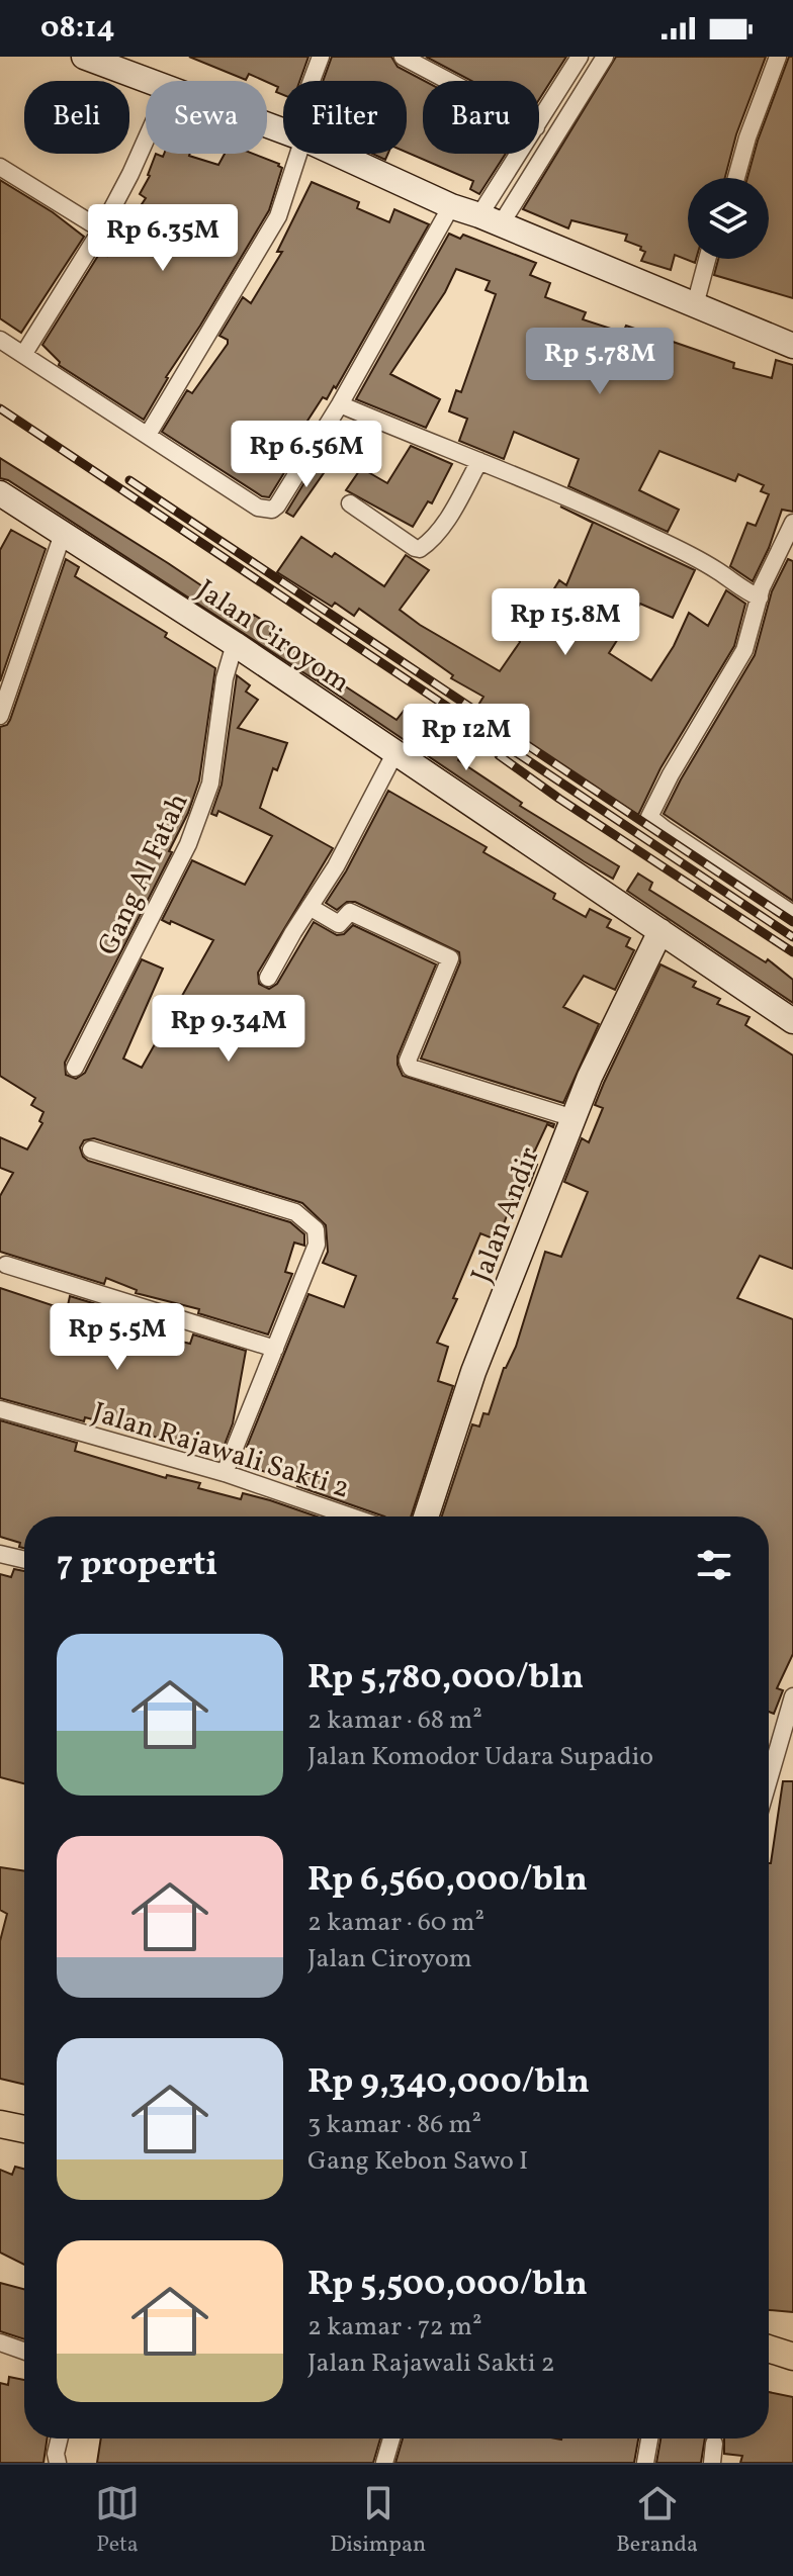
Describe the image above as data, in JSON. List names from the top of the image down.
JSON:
{
  "streets": {
    "street": [
      "Jalan Ciroyom",
      "Gang Al Fatah",
      "Jalan Andir",
      "Jalan Rajawali Sakti 2"
    ]
  },
  "crossings": [
    ["Jalan Ciroyom", "Gang Al Fatah"],
    ["Jalan Ciroyom", "Jalan Andir"]
  ],
  "page": {
    "status": "08:14",
    "chip": [
      "Beli",
      "Sewa",
      "Filter",
      "Baru"
    ],
    "price": [
      "Rp 6.35M",
      "Rp 5.78M",
      "Rp 6.56M",
      "Rp 15.8M",
      "Rp 12M",
      "Rp 9.34M",
      "Rp 5.5M"
    ],
    "heading": "7 properti",
    "list": [
      {
        "name": "Rp 5,780,000/bln",
        "note": "2 kamar · 68 m² · Jalan Komodor Udara Supadio"
      },
      {
        "name": "Rp 6,560,000/bln",
        "note": "2 kamar · 60 m² · Jalan Ciroyom"
      },
      {
        "name": "Rp 9,340,000/bln",
        "note": "3 kamar · 86 m² · Gang Kebon Sawo I"
      },
      {
        "name": "Rp 5,500,000/bln",
        "note": "2 kamar · 72 m² · Jalan Rajawali Sakti 2"
      }
    ],
    "tabs": ["Peta", "Disimpan", "Beranda"]
  }
}
